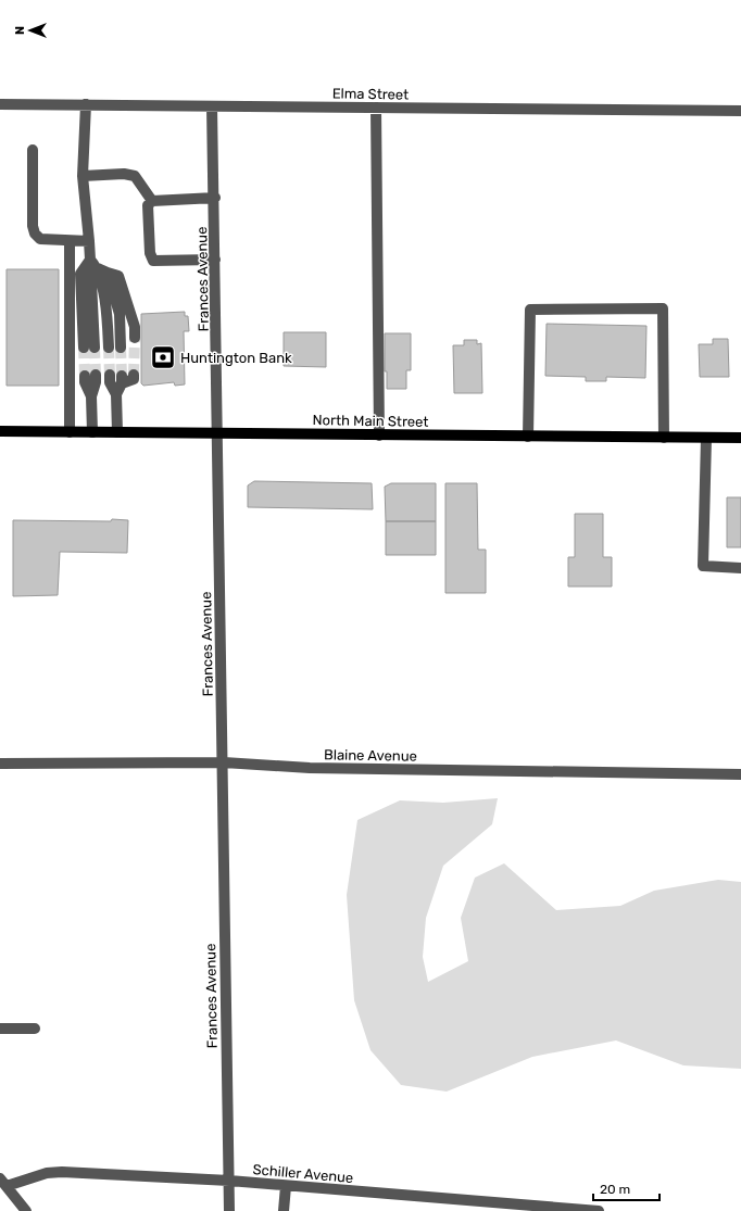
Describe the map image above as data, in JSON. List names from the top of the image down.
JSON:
{
  "streets": {
    "main road": ["North Main Street"],
    "street": [
      "Elma Street",
      "Frances Avenue",
      "Blaine Avenue",
      "Schiller Avenue"
    ]
  },
  "crossings": [
    ["Elma Street", "Frances Avenue"],
    ["Frances Avenue", "North Main Street"],
    ["Frances Avenue", "Blaine Avenue"],
    ["Frances Avenue", "Schiller Avenue"]
  ],
  "places": {
    "bank": ["Huntington Bank"]
  },
  "scale_bar": "20 m",
  "north": "left"
}
